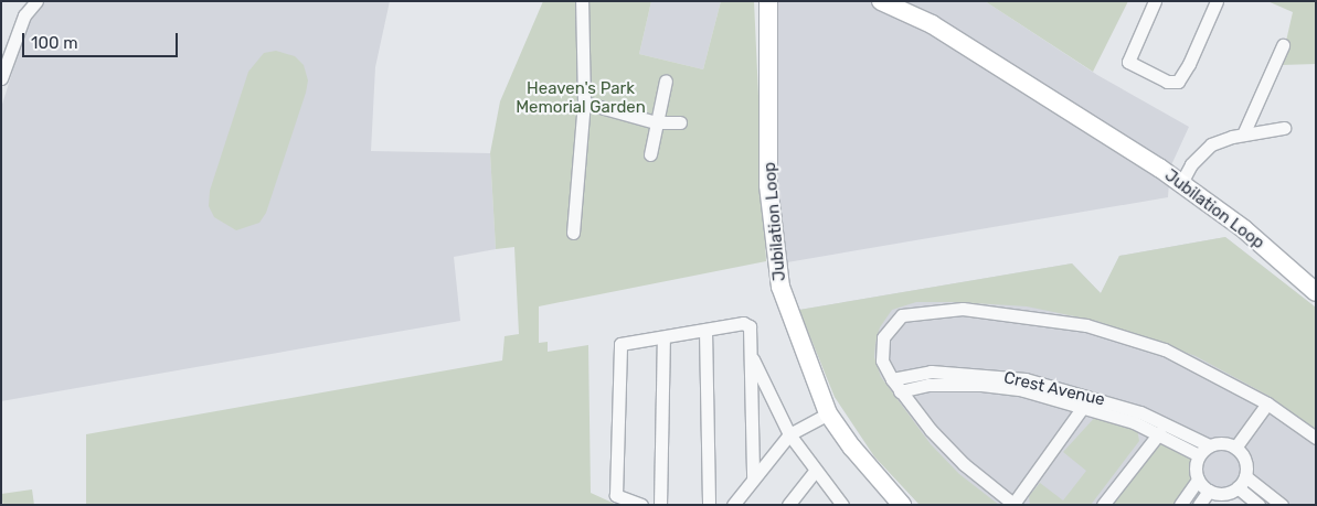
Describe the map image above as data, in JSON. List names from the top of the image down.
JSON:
{
  "streets": {
    "main road": ["Jubilation Loop"],
    "street": ["Crest Avenue"]
  },
  "parks": ["Heaven's Park Memorial Garden"],
  "scale_bar": "100 m"
}
